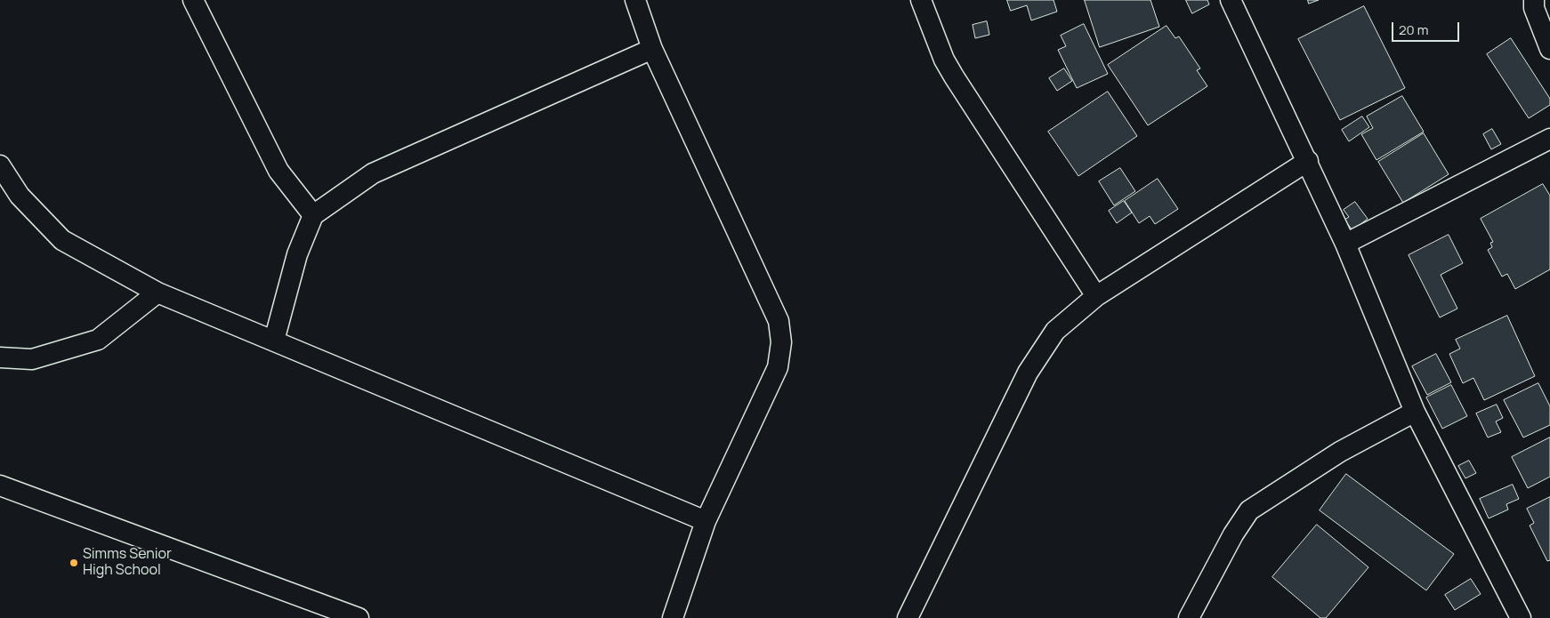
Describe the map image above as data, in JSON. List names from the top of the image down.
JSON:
{
  "places": ["Simms Senior High School"],
  "scale_bar": "20 m"
}
